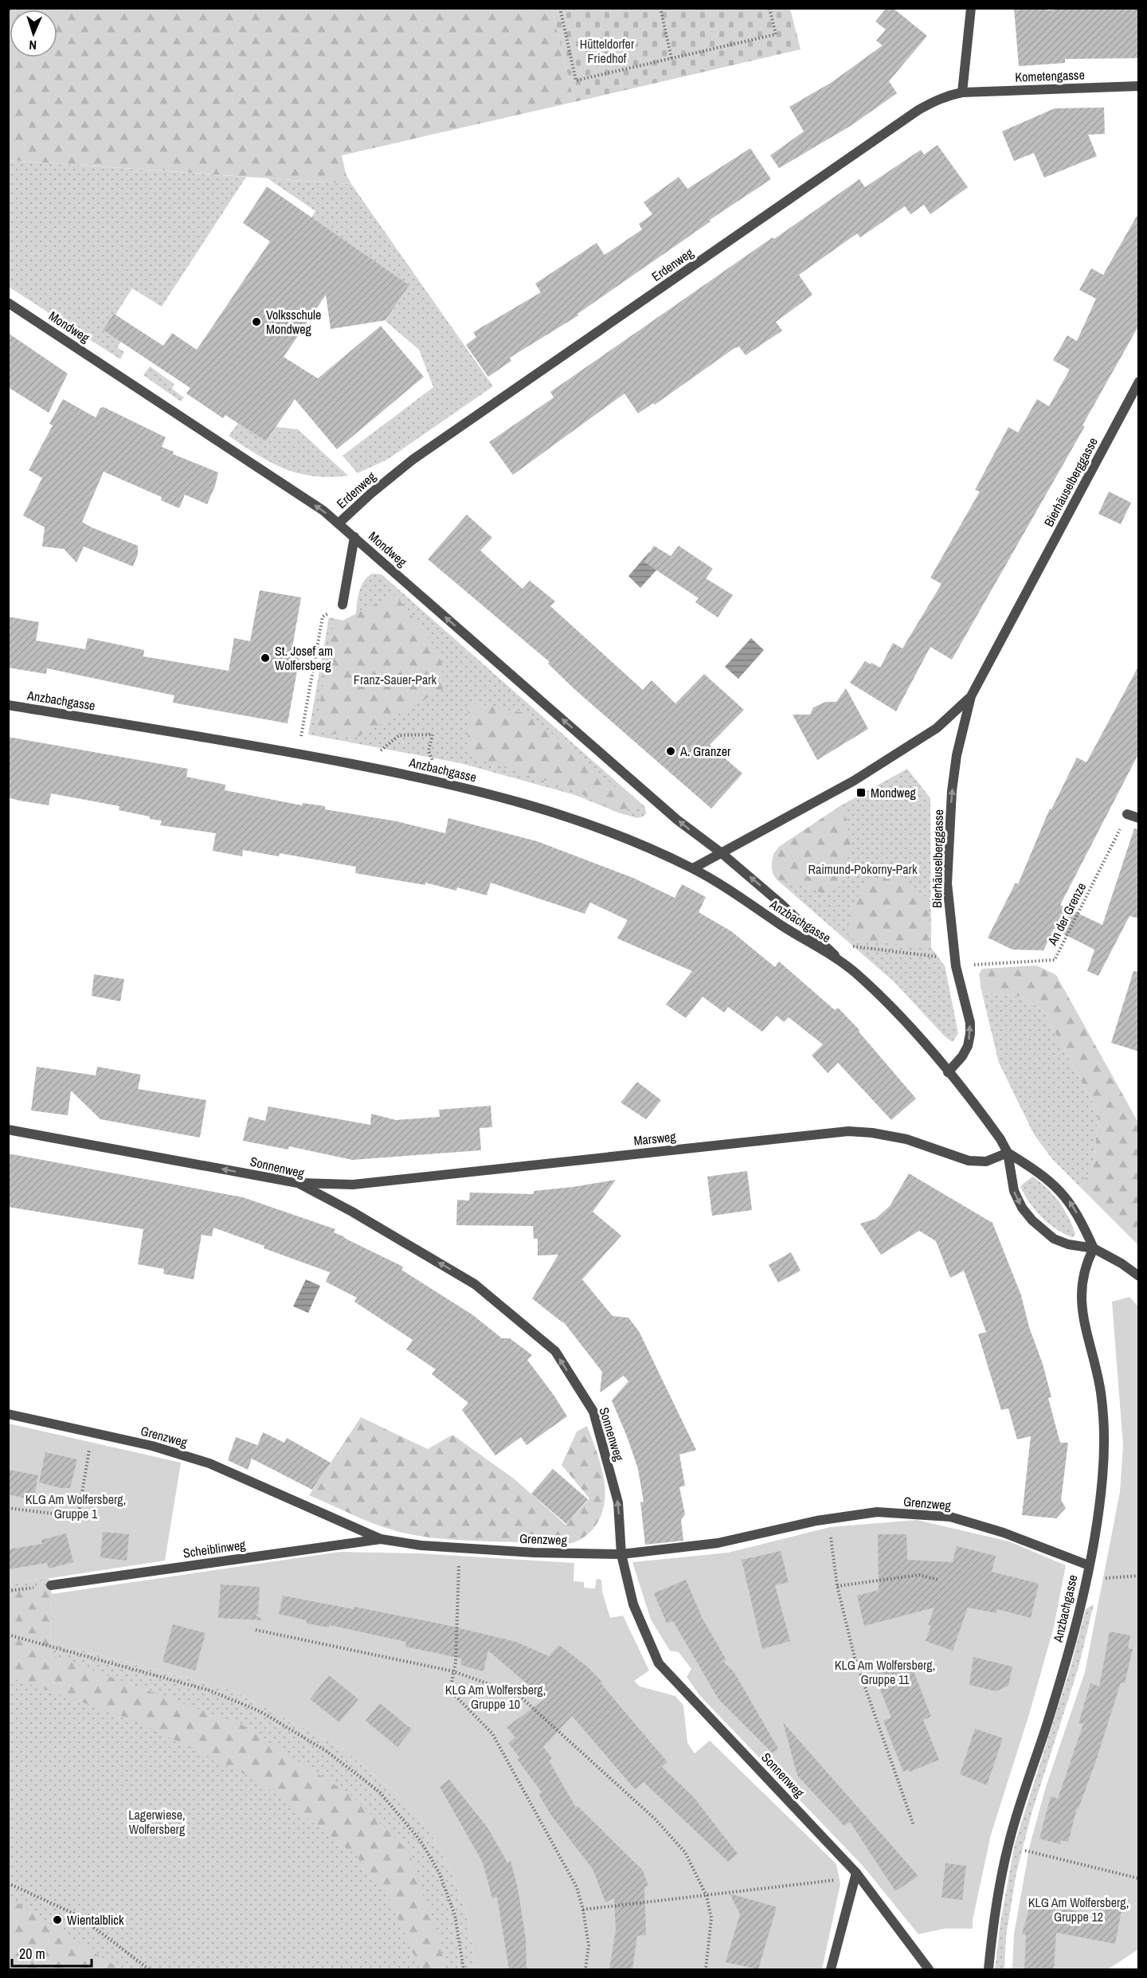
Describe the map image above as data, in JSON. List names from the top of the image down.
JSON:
{
  "streets": {
    "street": [
      "Kometengasse",
      "Erdenweg",
      "Mondweg",
      "Bierhäuselberggasse",
      "Anzbachgasse",
      "Marsweg",
      "Sonnenweg",
      "Grenzweg",
      "Scheiblinweg"
    ],
    "path": ["An der Grenze"]
  },
  "crossings": [
    ["Kometengasse", "Erdenweg"],
    ["Erdenweg", "Mondweg"],
    ["Mondweg", "Bierhäuselberggasse"],
    ["Mondweg", "Anzbachgasse"],
    ["Bierhäuselberggasse", "Anzbachgasse"],
    ["Bierhäuselberggasse", "An der Grenze"],
    ["Anzbachgasse", "Marsweg"],
    ["Anzbachgasse", "Grenzweg"],
    ["Marsweg", "Sonnenweg"],
    ["Sonnenweg", "Grenzweg"],
    ["Grenzweg", "Scheiblinweg"]
  ],
  "one_way": ["Mondweg", "Bierhäuselberggasse", "Sonnenweg"],
  "parks": [
    "Hütteldorfer Friedhof",
    "Franz-Sauer-Park",
    "Raimund-Pokorny-Park",
    "KLG Am Wolfersberg, Gruppe 1",
    "KLG Am Wolfersberg, Gruppe 11",
    "KLG Am Wolfersberg, Gruppe 10",
    "Lagerwiese, Wolfersberg",
    "KLG Am Wolfersberg, Gruppe 12"
  ],
  "places": {
    "other": [
      "Volksschule Mondweg",
      "St. Josef am Wolfersberg",
      "A. Granzer",
      "Wientalblick"
    ],
    "transit": ["Mondweg"]
  },
  "scale_bar": "20 m",
  "north": "bottom"
}
